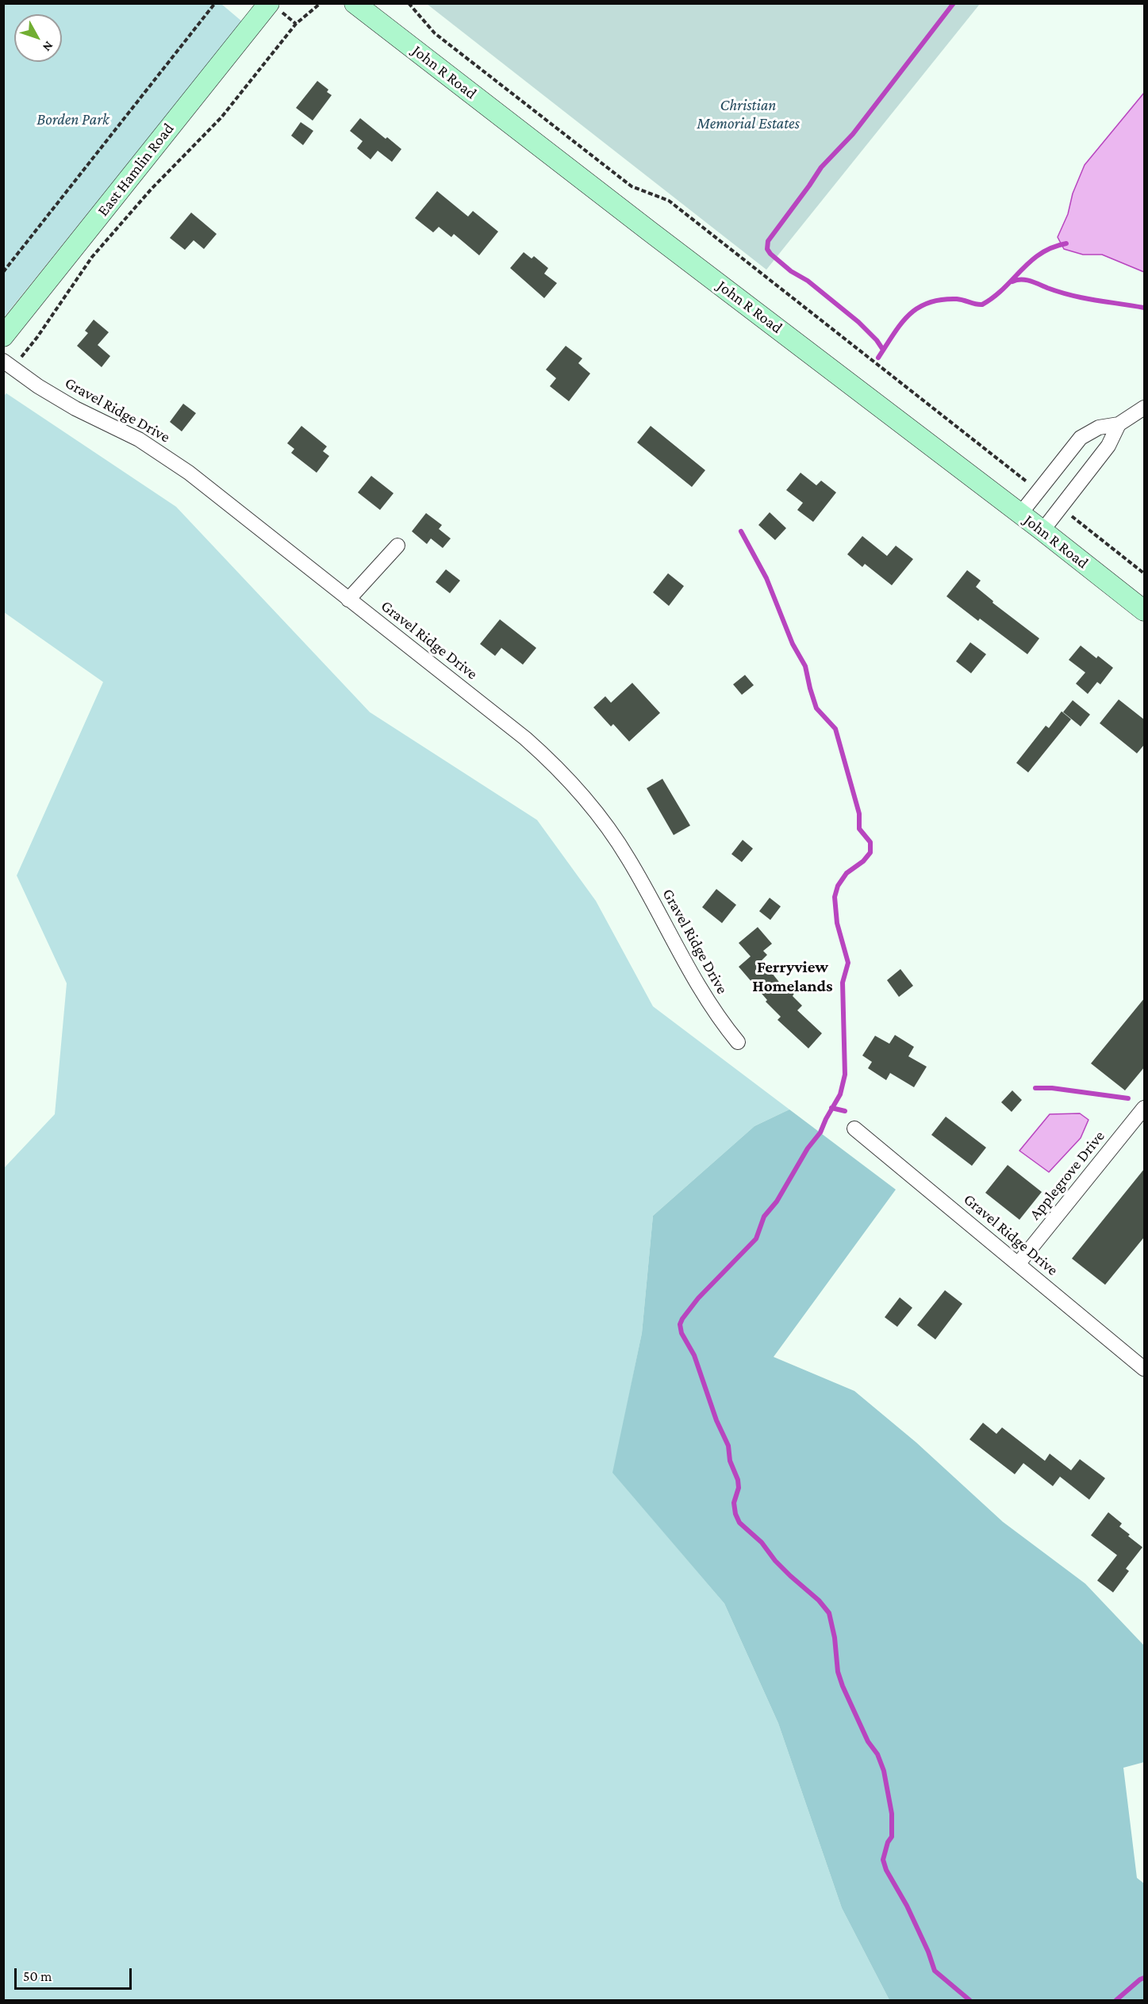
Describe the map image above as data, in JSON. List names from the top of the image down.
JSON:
{
  "streets": {
    "main road": ["John R Road", "East Hamlin Road"],
    "street": ["Gravel Ridge Drive", "Applegrove Drive"]
  },
  "crossings": [
    ["Gravel Ridge Drive", "Applegrove Drive"]
  ],
  "districts": ["Ferryview Homelands"],
  "parks": ["Christian Memorial Estates", "Borden Park"],
  "scale_bar": "50 m",
  "north": "bottom right"
}
